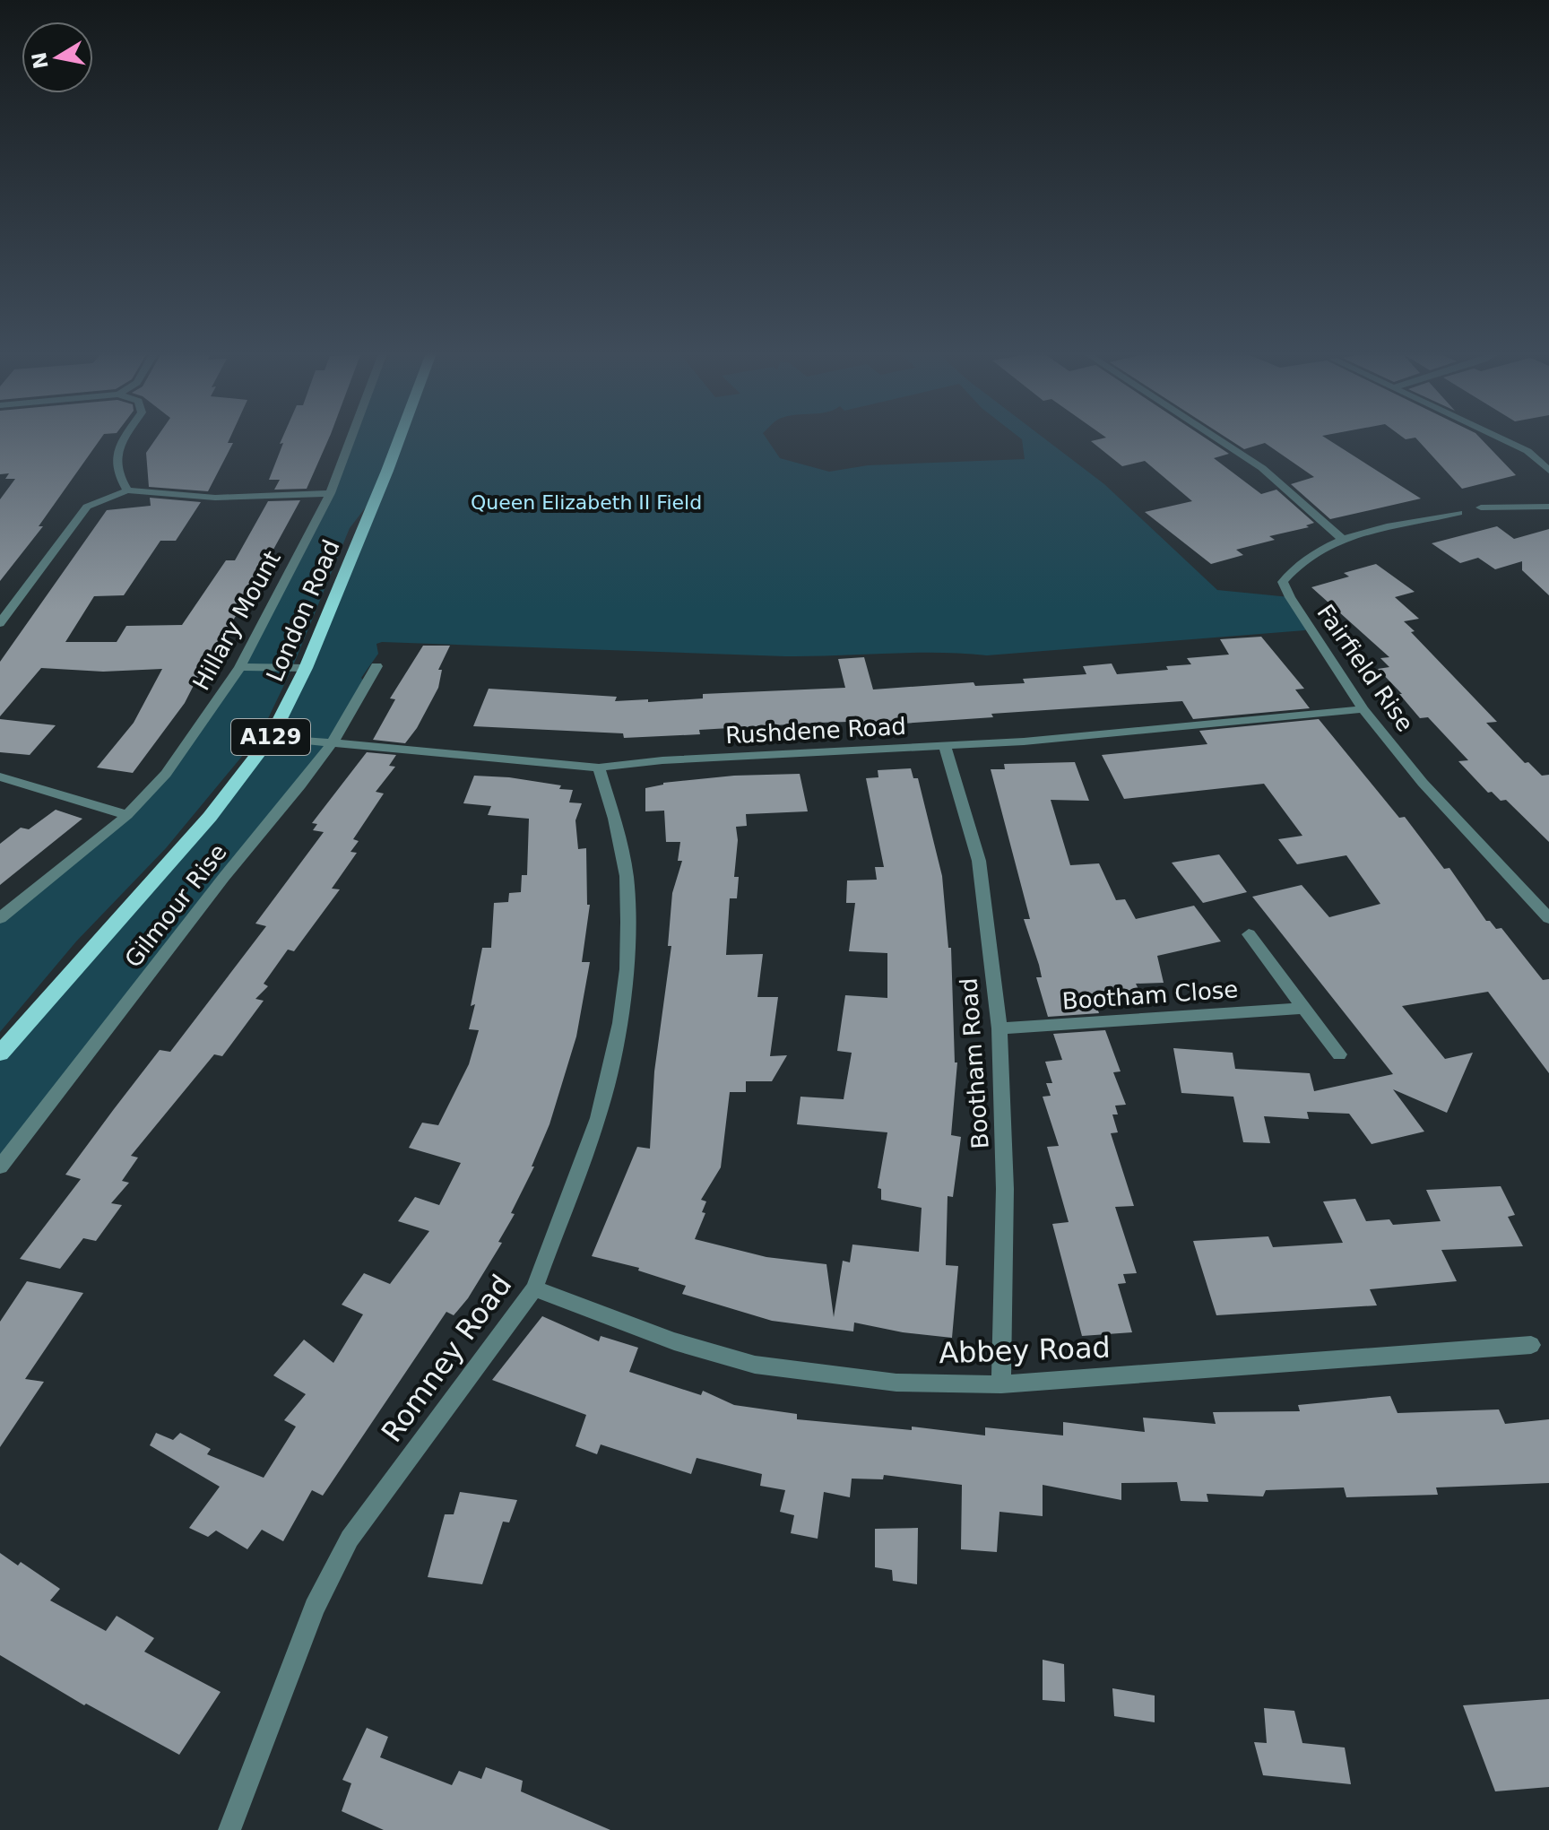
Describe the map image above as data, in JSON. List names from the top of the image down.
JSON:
{
  "streets": {
    "main road": ["London Road", "A129"],
    "street": [
      "Hillary Mount",
      "Fairfield Rise",
      "Rushdene Road",
      "Gilmour Rise",
      "Bootham Close",
      "Bootham Road",
      "Abbey Road",
      "Romney Road"
    ]
  },
  "crossings": [
    ["London Road", "Rushdene Road"],
    ["Fairfield Rise", "Rushdene Road"],
    ["Rushdene Road", "Gilmour Rise"],
    ["Rushdene Road", "Bootham Road"],
    ["Rushdene Road", "Romney Road"],
    ["Bootham Close", "Bootham Road"],
    ["Bootham Road", "Abbey Road"],
    ["Abbey Road", "Romney Road"]
  ],
  "parks": ["Queen Elizabeth II Field"],
  "north": "left"
}
